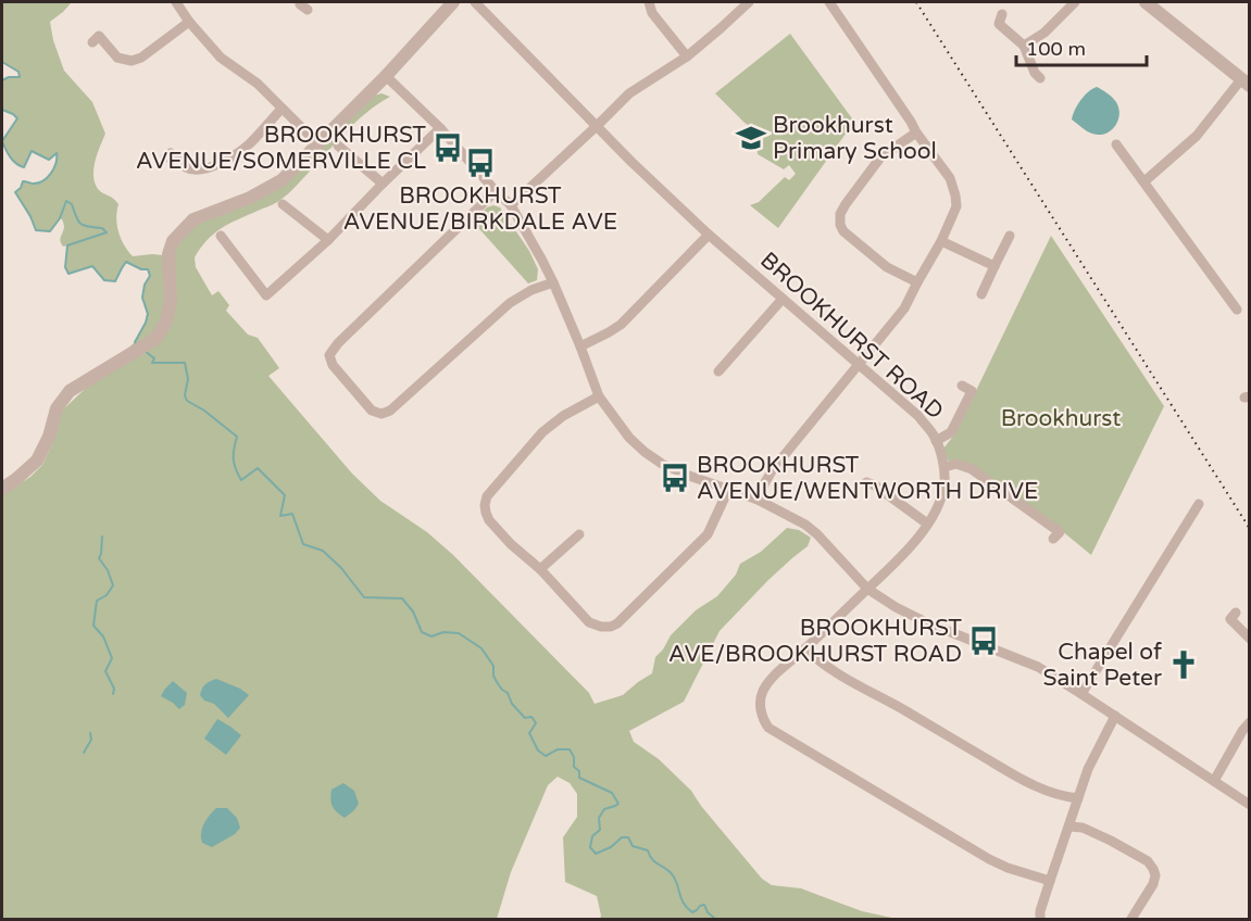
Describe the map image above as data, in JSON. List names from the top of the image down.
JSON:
{
  "streets": {
    "street": ["BROOKHURST ROAD"]
  },
  "parks": ["Brookhurst"],
  "places": {
    "school or university": ["Brookhurst Primary School"],
    "bus stop": [
      "BROOKHURST AVENUE/SOMERVILLE CL",
      "BROOKHURST AVENUE/BIRKDALE AVE",
      "BROOKHURST AVENUE/WENTWORTH DRIVE",
      "BROOKHURST AVE/BROOKHURST ROAD"
    ],
    "church": ["Chapel of Saint Peter"]
  },
  "scale_bar": "100 m"
}
